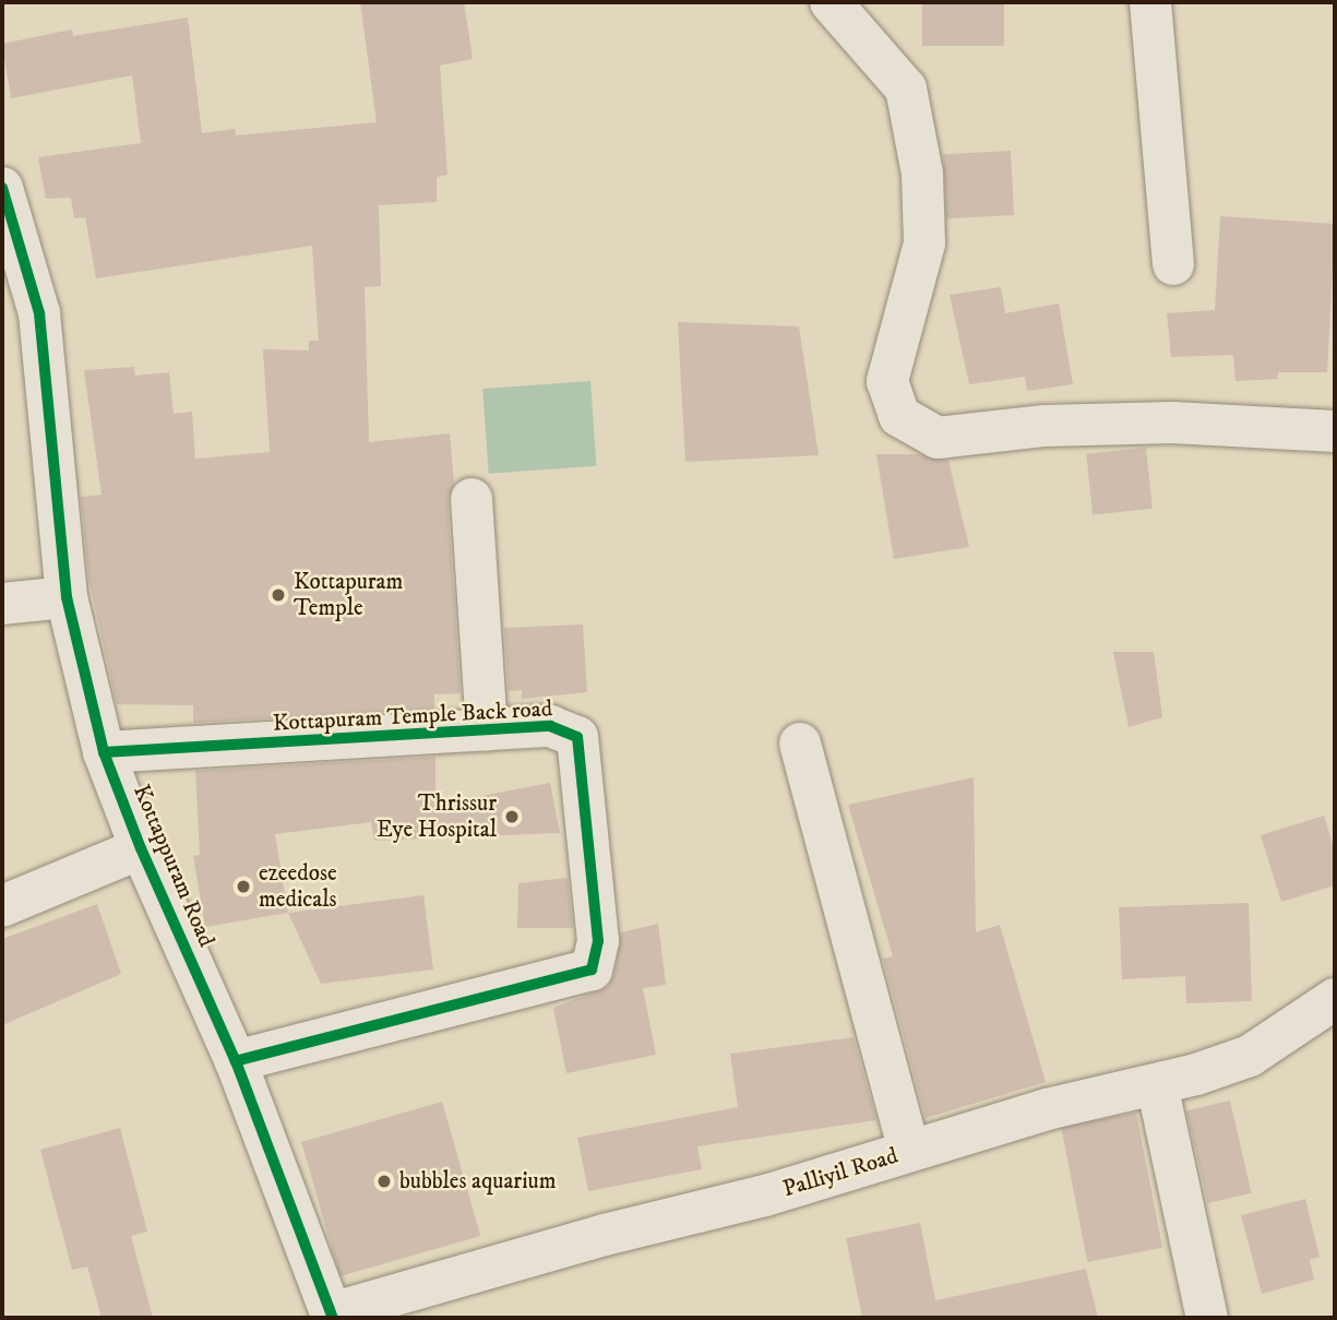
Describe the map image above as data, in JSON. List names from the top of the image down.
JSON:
{
  "streets": {
    "street": ["Kottapuram Temple Back road", "Kottappuram Road", "Palliyil Road"]
  },
  "crossings": [
    ["Kottapuram Temple Back road", "Kottappuram Road"],
    ["Kottappuram Road", "Palliyil Road"]
  ],
  "places": [
    "Kottapuram Temple",
    "Thrissur Eye Hospital",
    "ezeedose medicals",
    "bubbles aquarium"
  ]
}
